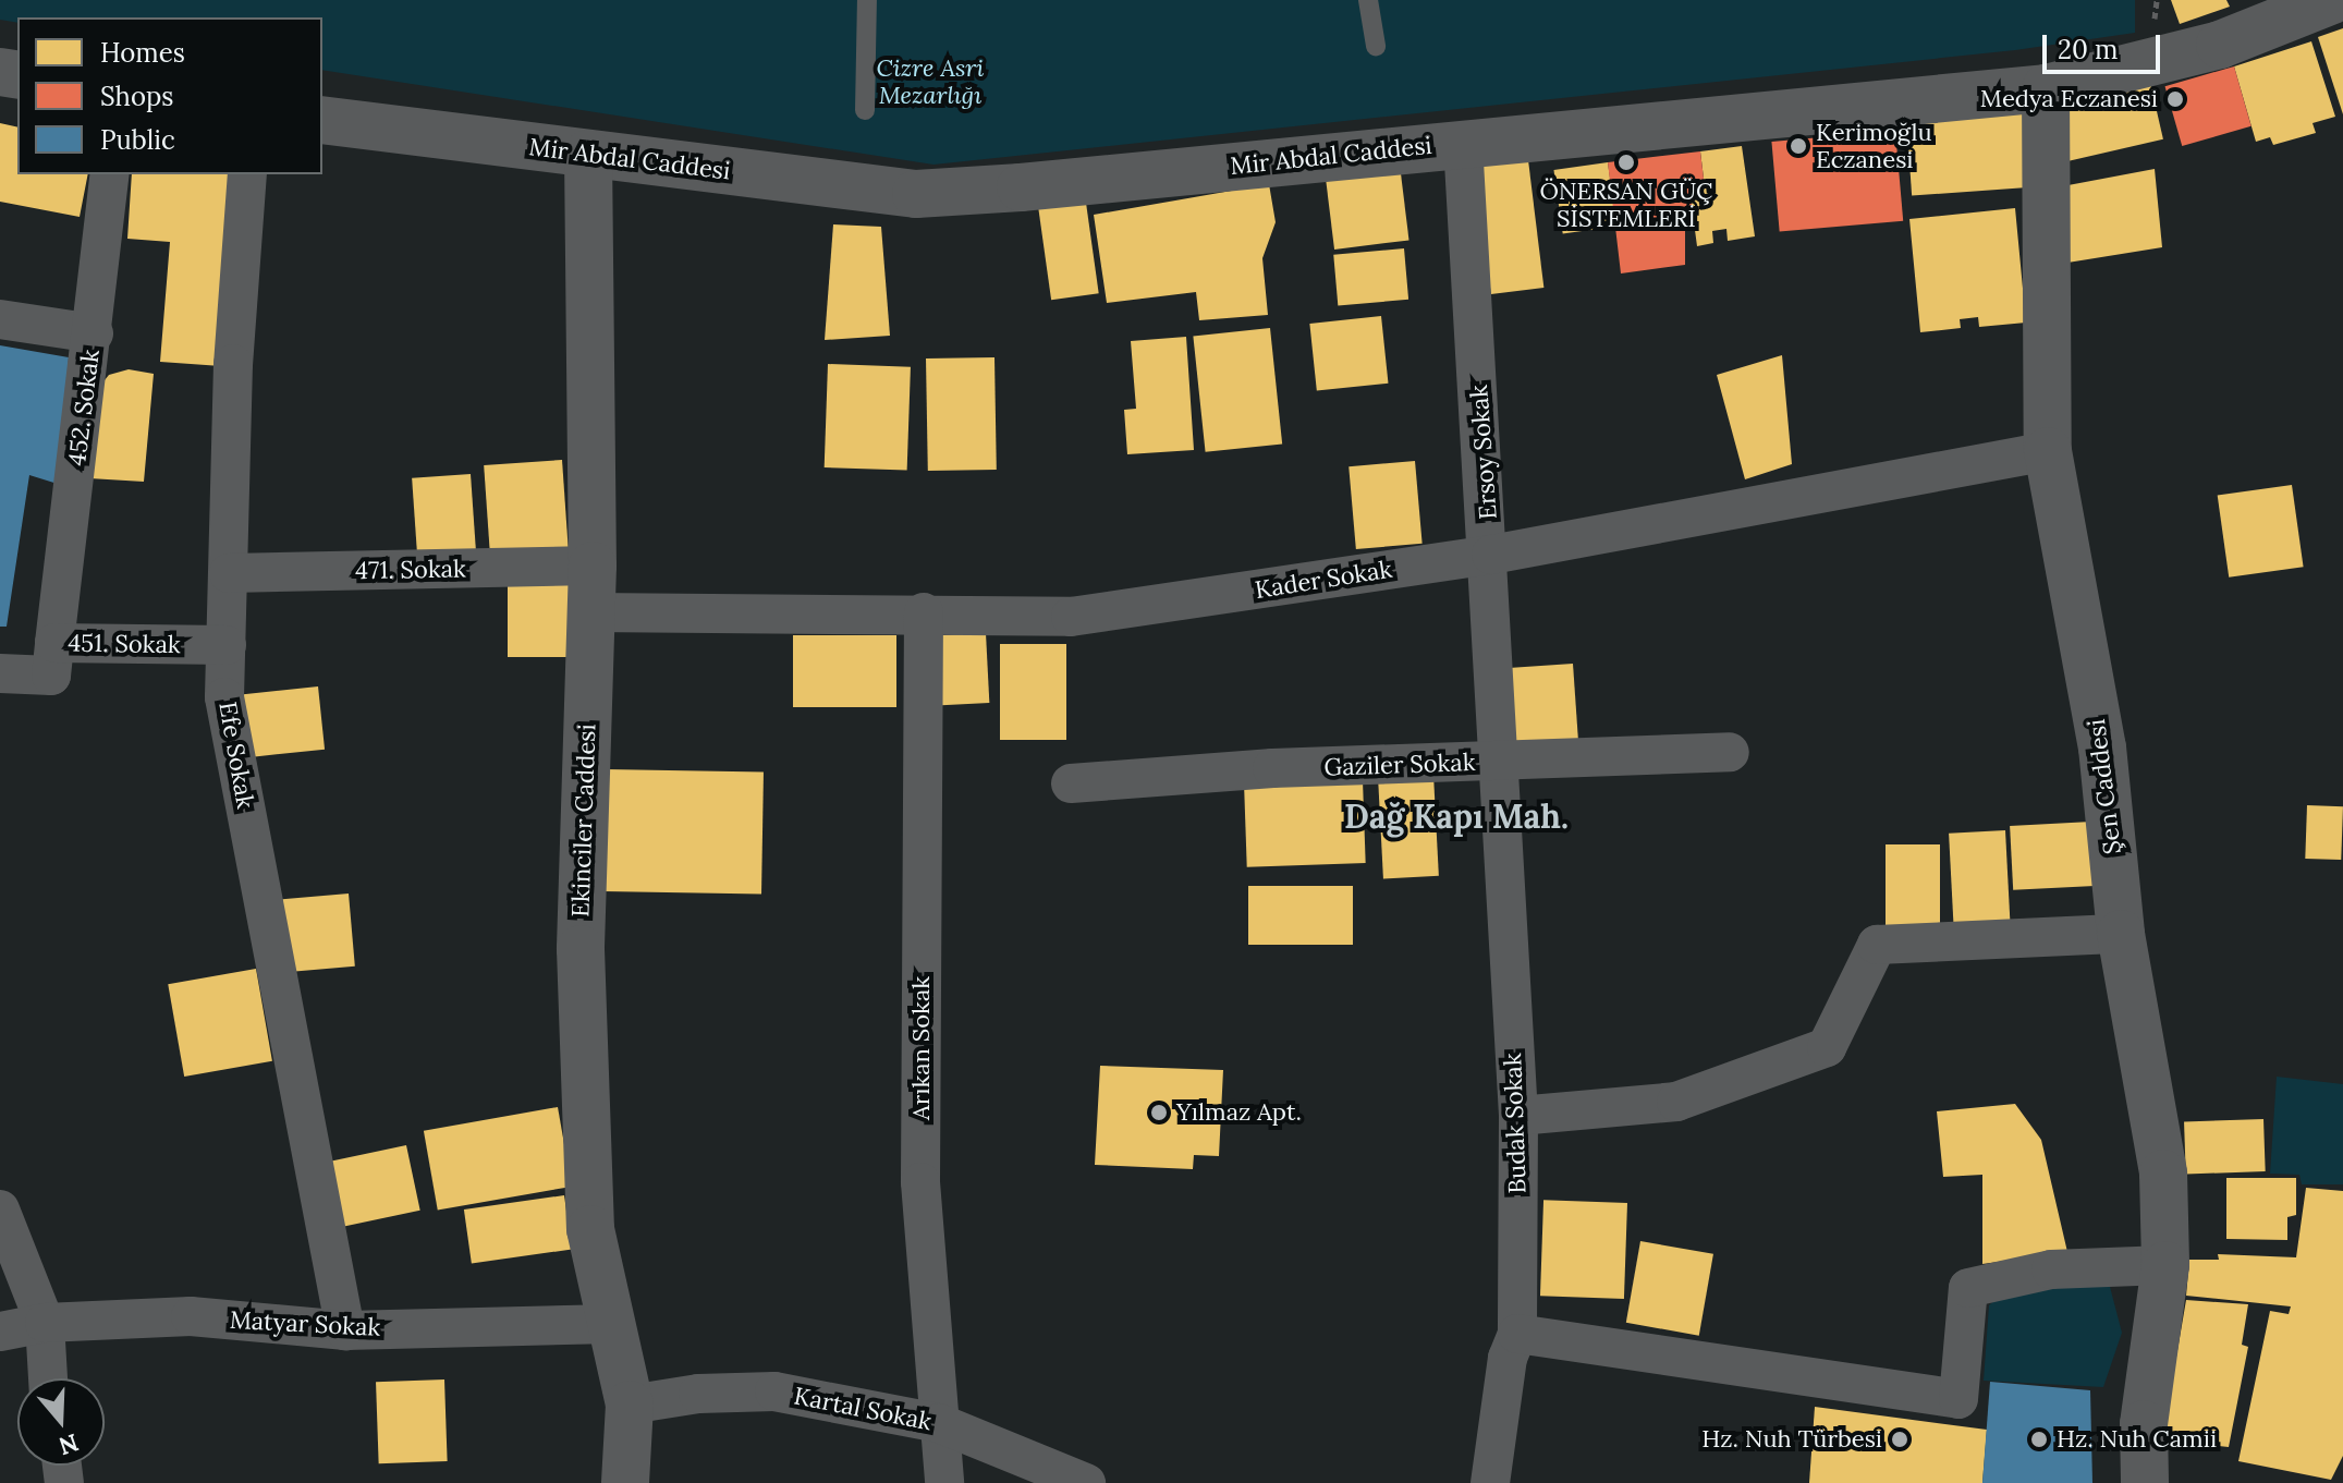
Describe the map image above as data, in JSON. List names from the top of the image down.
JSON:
{
  "streets": {
    "street": [
      "Mir Abdal Caddesi",
      "452. Sokak",
      "Ersoy Sokak",
      "471. Sokak",
      "Kader Sokak",
      "451. Sokak",
      "Efe Sokak",
      "Gaziler Sokak",
      "Şen Caddesi",
      "Ekinciler Caddesi",
      "Arıkan Sokak",
      "Budak Sokak",
      "Matyar Sokak",
      "Kartal Sokak"
    ]
  },
  "crossings": [
    ["Mir Abdal Caddesi", "Ersoy Sokak"],
    ["Mir Abdal Caddesi", "Şen Caddesi"],
    ["Mir Abdal Caddesi", "Ekinciler Caddesi"],
    ["452. Sokak", "451. Sokak"],
    ["Ersoy Sokak", "Kader Sokak"],
    ["Ersoy Sokak", "Gaziler Sokak"],
    ["Ersoy Sokak", "Budak Sokak"],
    ["471. Sokak", "Efe Sokak"],
    ["471. Sokak", "Ekinciler Caddesi"],
    ["Kader Sokak", "Şen Caddesi"],
    ["Kader Sokak", "Ekinciler Caddesi"],
    ["Kader Sokak", "Arıkan Sokak"],
    ["451. Sokak", "Efe Sokak"],
    ["Efe Sokak", "Matyar Sokak"],
    ["Gaziler Sokak", "Budak Sokak"],
    ["Ekinciler Caddesi", "Matyar Sokak"],
    ["Ekinciler Caddesi", "Kartal Sokak"],
    ["Arıkan Sokak", "Kartal Sokak"]
  ],
  "districts": ["Dağ Kapı Mah."],
  "parks": ["Cizre Asri Mezarlığı"],
  "places": [
    "Medya Eczanesi",
    "Kerimoğlu Eczanesi",
    "ÖNERSAN GÜÇ SİSTEMLERİ",
    "Yılmaz Apt.",
    "Hz. Nuh Türbesi",
    "Hz. Nuh Camii"
  ],
  "legend": ["Homes", "Shops", "Public"],
  "scale_bar": "20 m",
  "north": "bottom"
}
